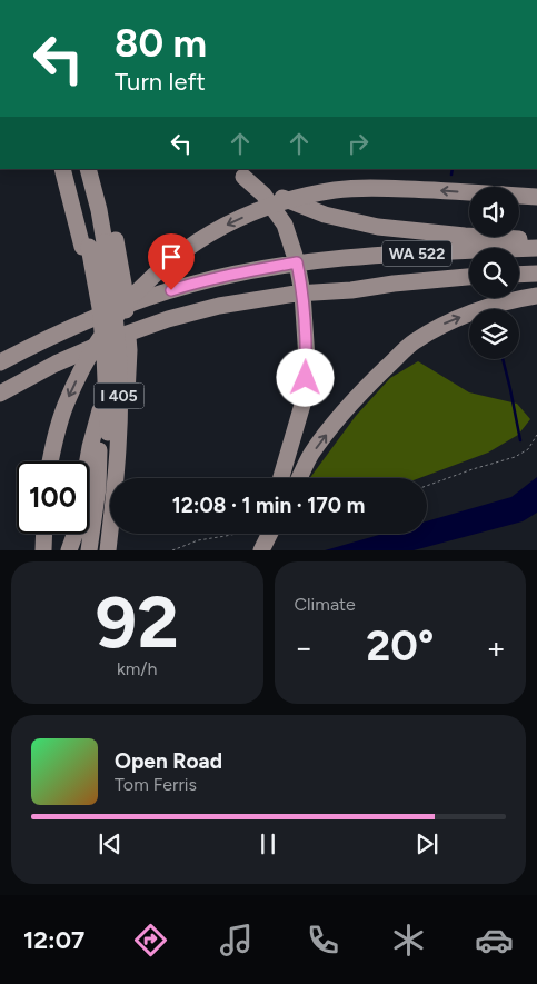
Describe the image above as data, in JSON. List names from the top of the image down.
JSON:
{
  "streets": {
    "highway": ["WA 522", "I 405"]
  },
  "page": {
    "turn": ["80 m", "Turn left"],
    "limit": "100",
    "trip": "12:08 · 1 min · 170 m",
    "tile": [
      ["92", "km/h"],
      "Climate"
    ],
    "heat": ["−", "20°", "+"],
    "song": ["Open Road", "Tom Ferris"],
    "tabs": "12:07"
  }
}
